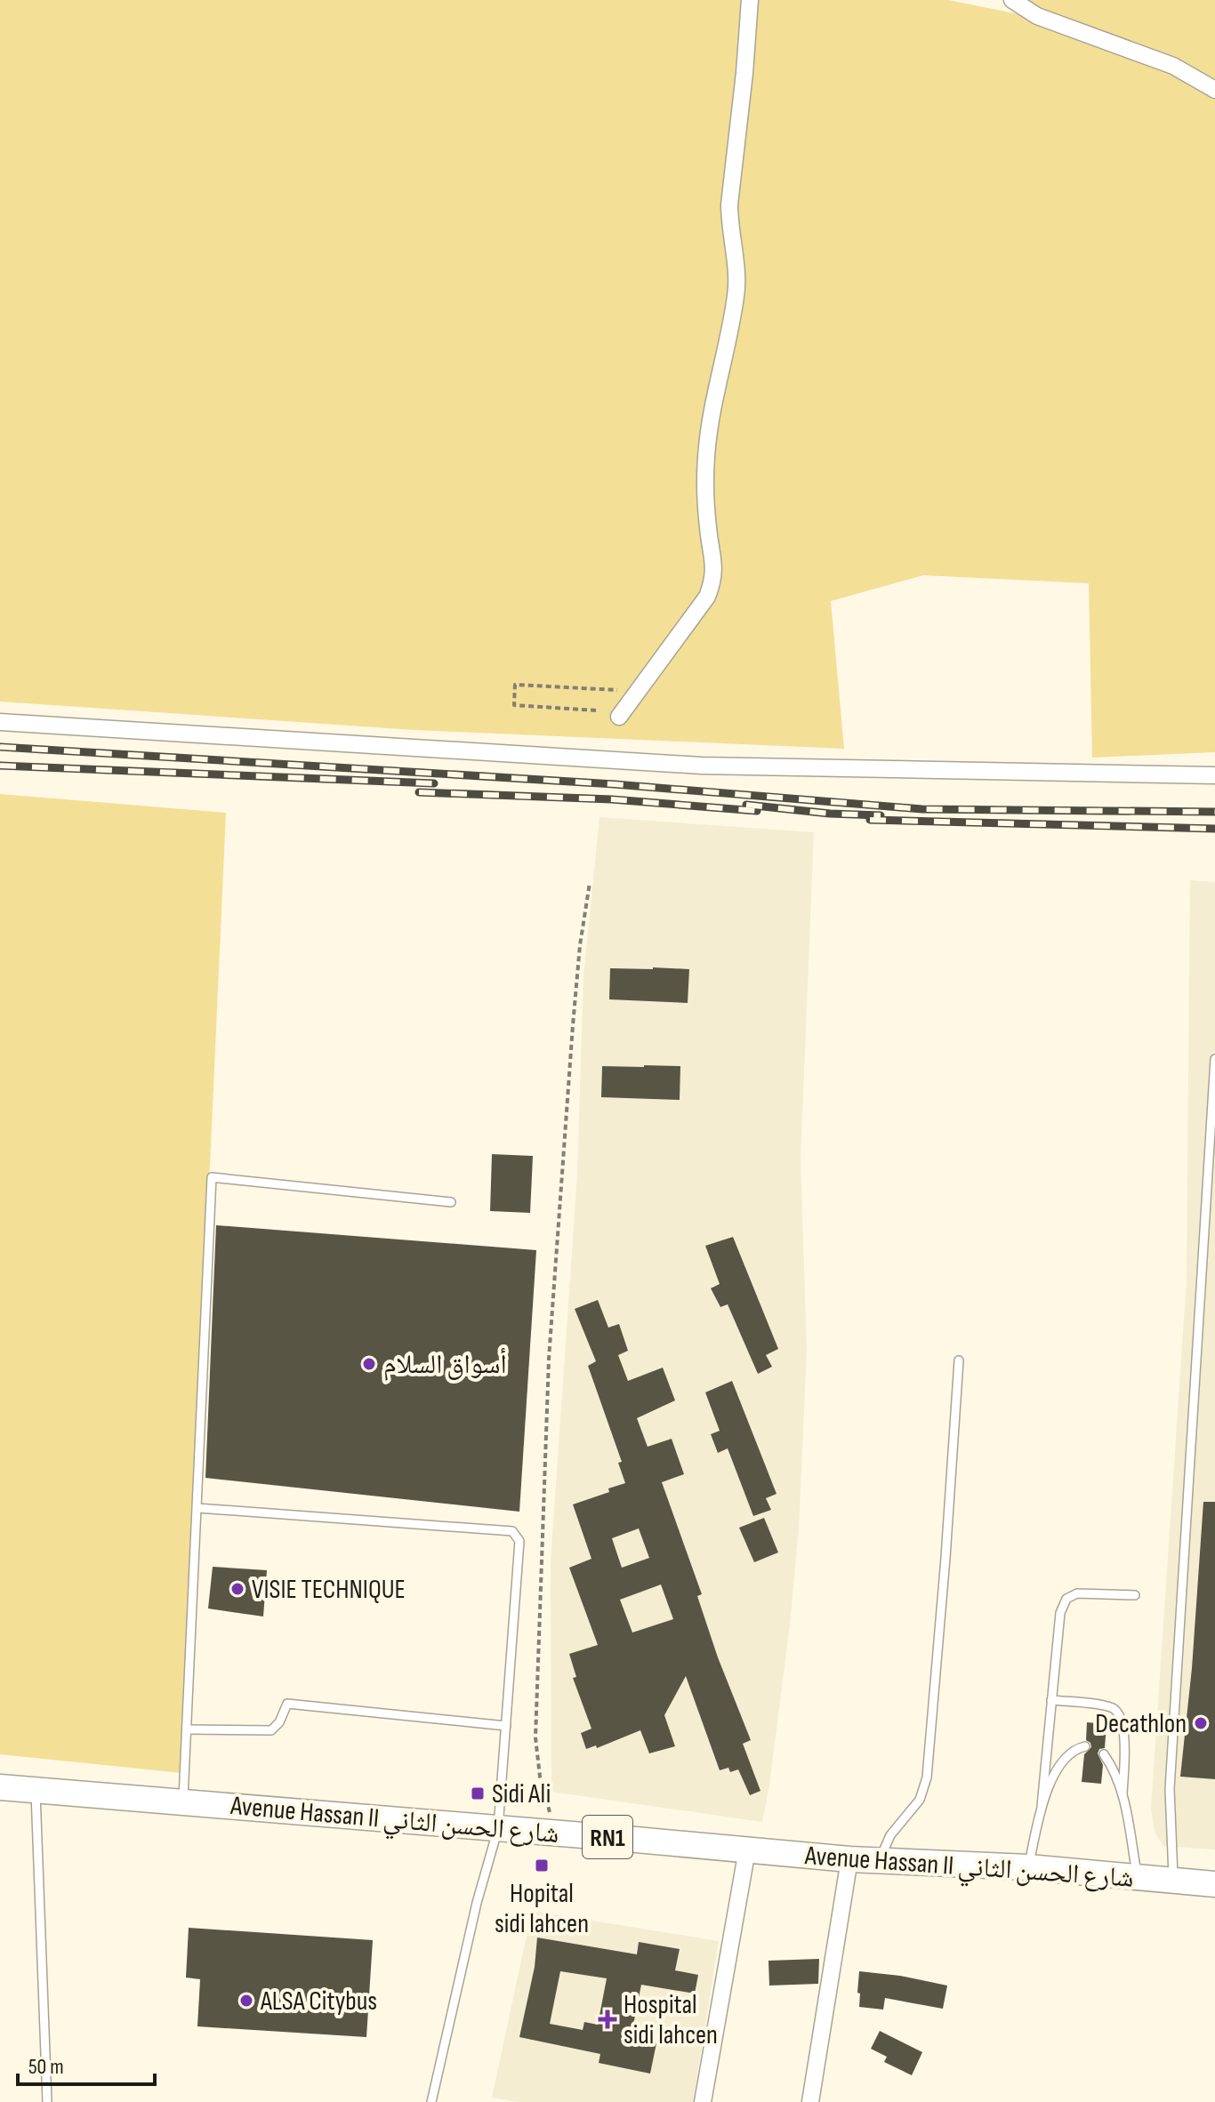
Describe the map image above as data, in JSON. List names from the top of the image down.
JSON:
{
  "streets": {
    "main road": ["Avenue Hassan II شارع الحسن الثاني", "RN1"]
  },
  "places": {
    "other": [
      "أسواق السلام",
      "VISIE TECHNIQUE",
      "Decathlon",
      "ALSA Citybus"
    ],
    "transit": ["Sidi Ali", "Hopital sidi lahcen"],
    "health": ["Hospital sidi lahcen"]
  },
  "scale_bar": "50 m"
}
